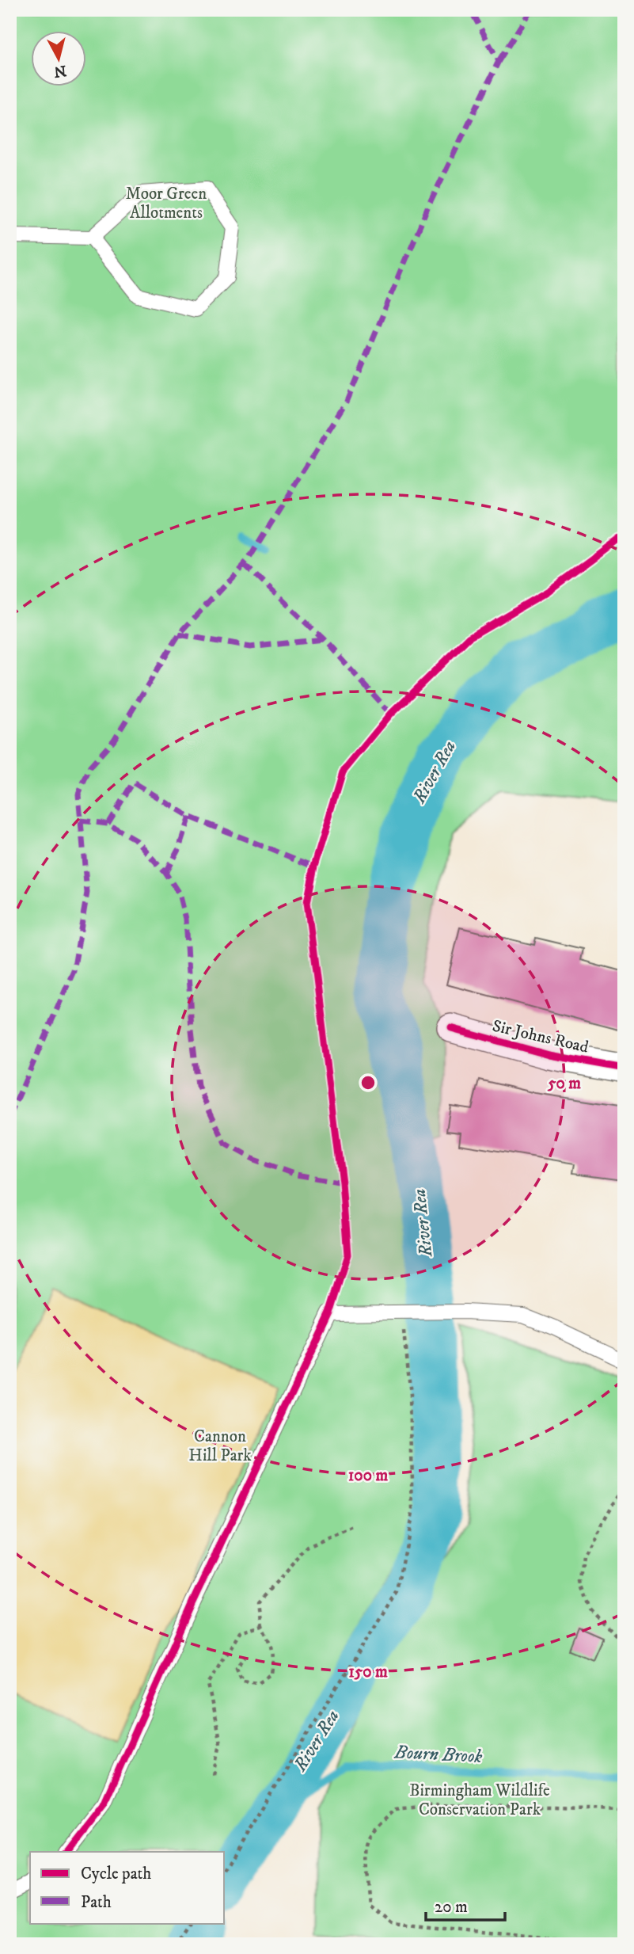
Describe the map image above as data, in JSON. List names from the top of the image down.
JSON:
{
  "streets": {
    "street": ["Sir Johns Road"]
  },
  "water": ["River Rea", "Bourn Brook"],
  "parks": ["Moor Green Allotments", "Cannon Hill Park", "Birmingham Wildlife Conservation Park"],
  "legend": ["Cycle path", "Path"],
  "scale_bar": "20 m",
  "north": "bottom",
  "rings": ["50 m", "100 m", "150 m"]
}
